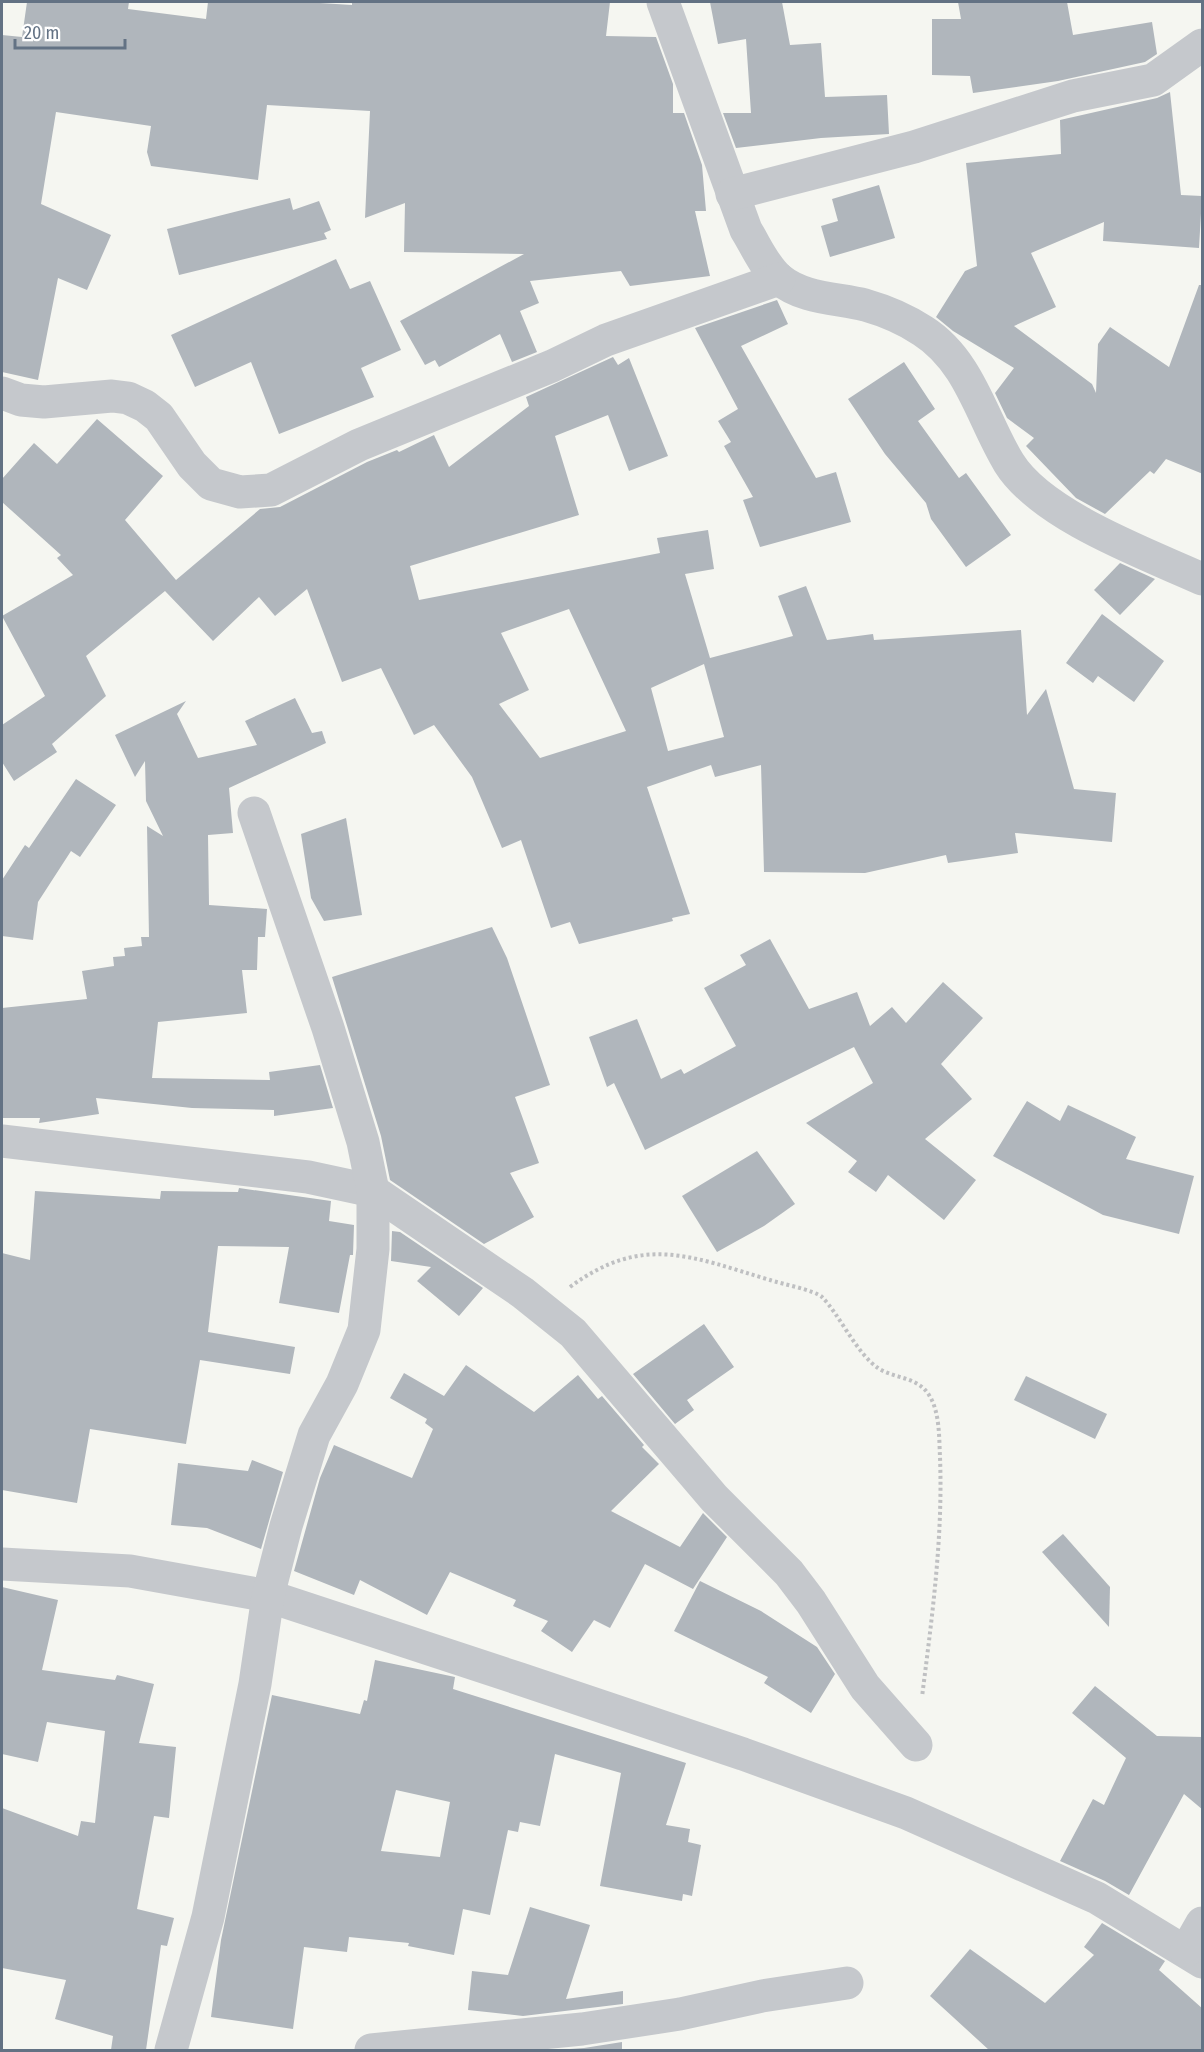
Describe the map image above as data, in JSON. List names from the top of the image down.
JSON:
{
  "scale_bar": "20 m"
}
